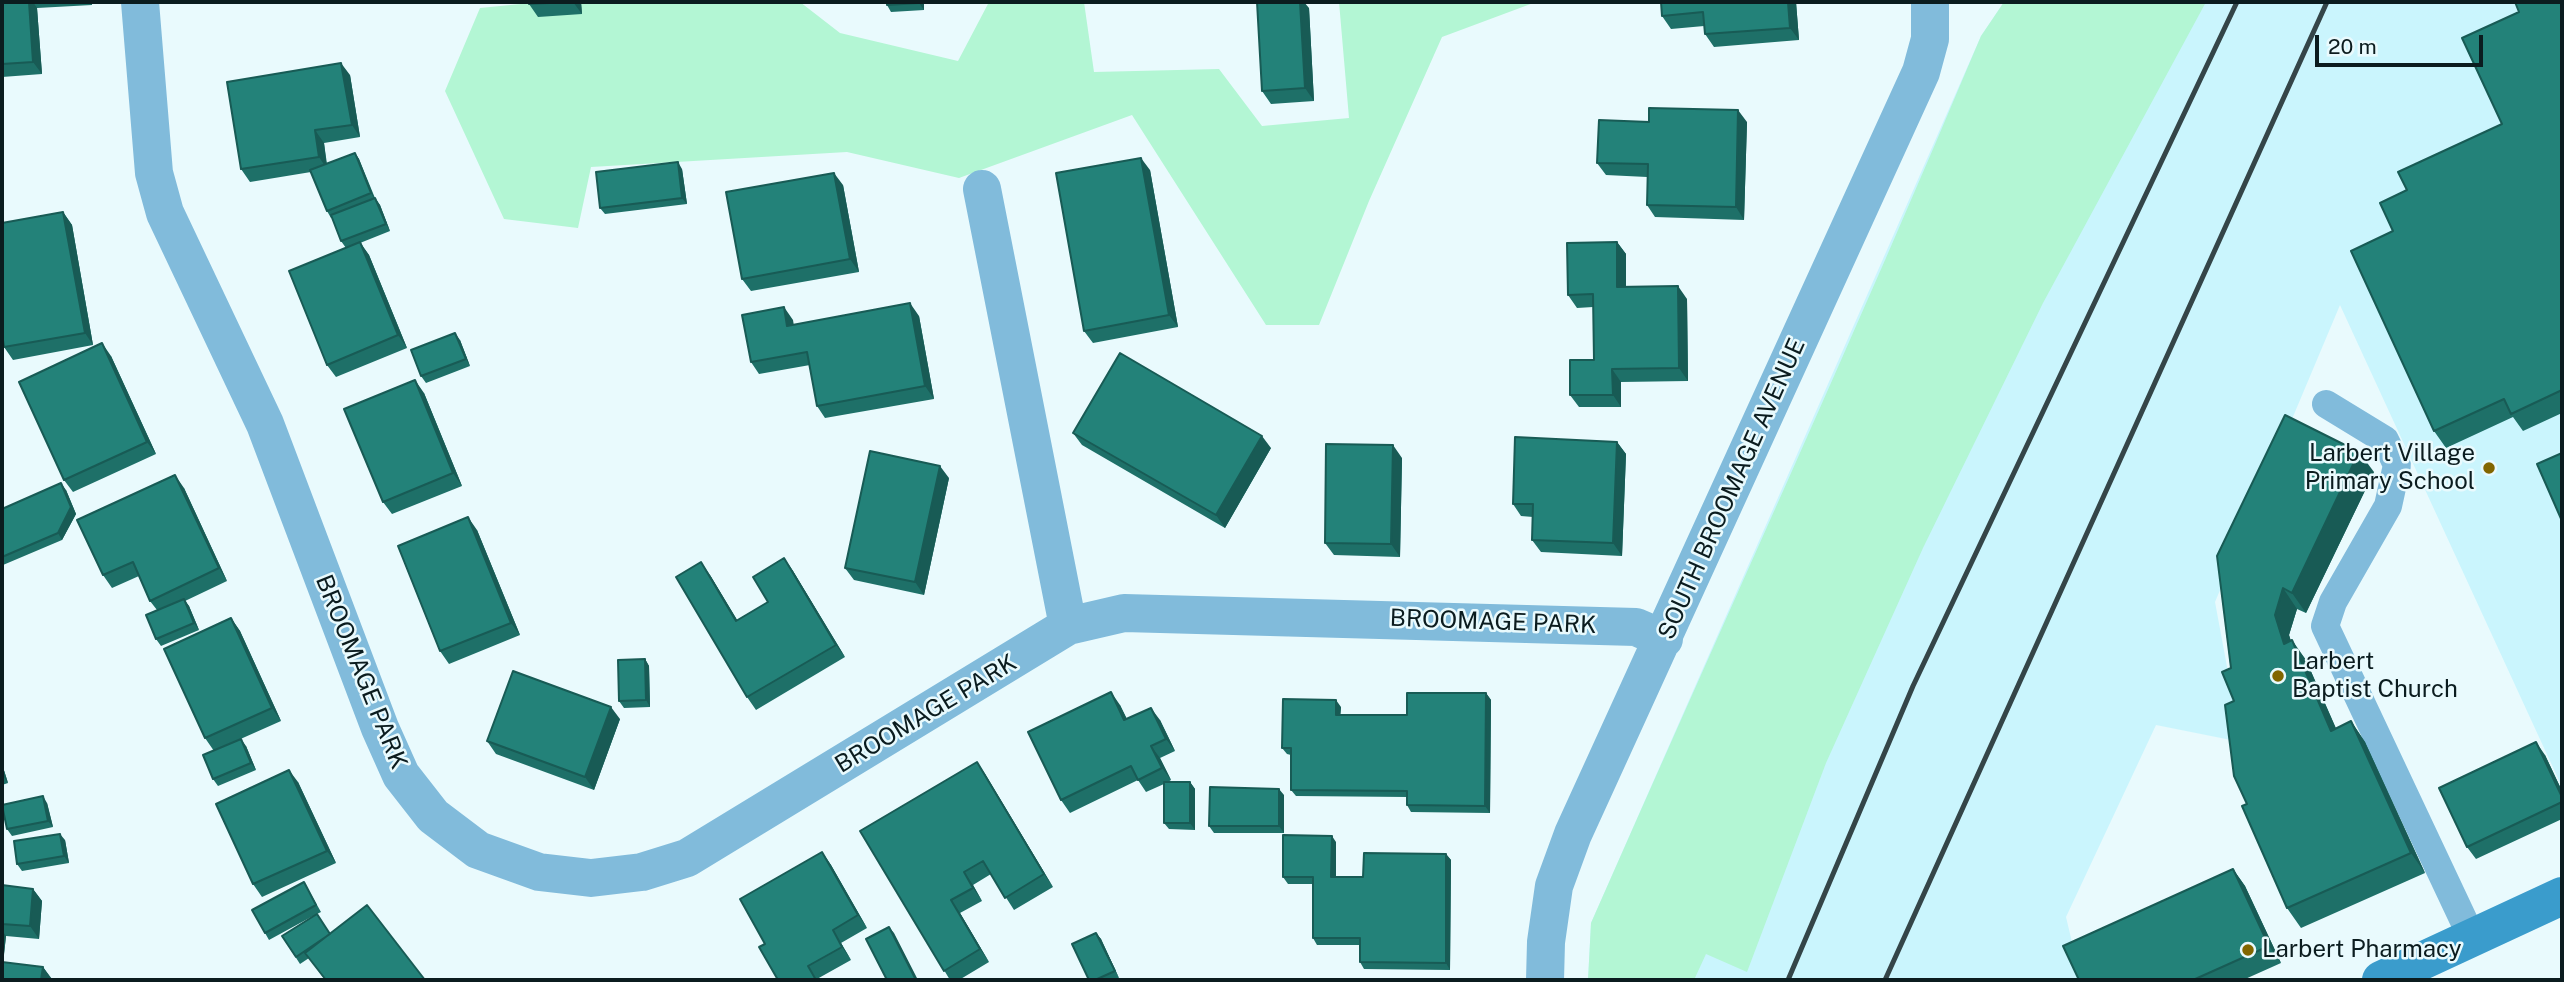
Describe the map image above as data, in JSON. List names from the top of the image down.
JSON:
{
  "streets": {
    "street": ["SOUTH BROOMAGE AVENUE", "BROOMAGE PARK"]
  },
  "crossings": [
    ["SOUTH BROOMAGE AVENUE", "BROOMAGE PARK"]
  ],
  "places": ["Larbert Village Primary School", "Larbert Baptist Church", "Larbert Pharmacy"],
  "scale_bar": "20 m"
}
